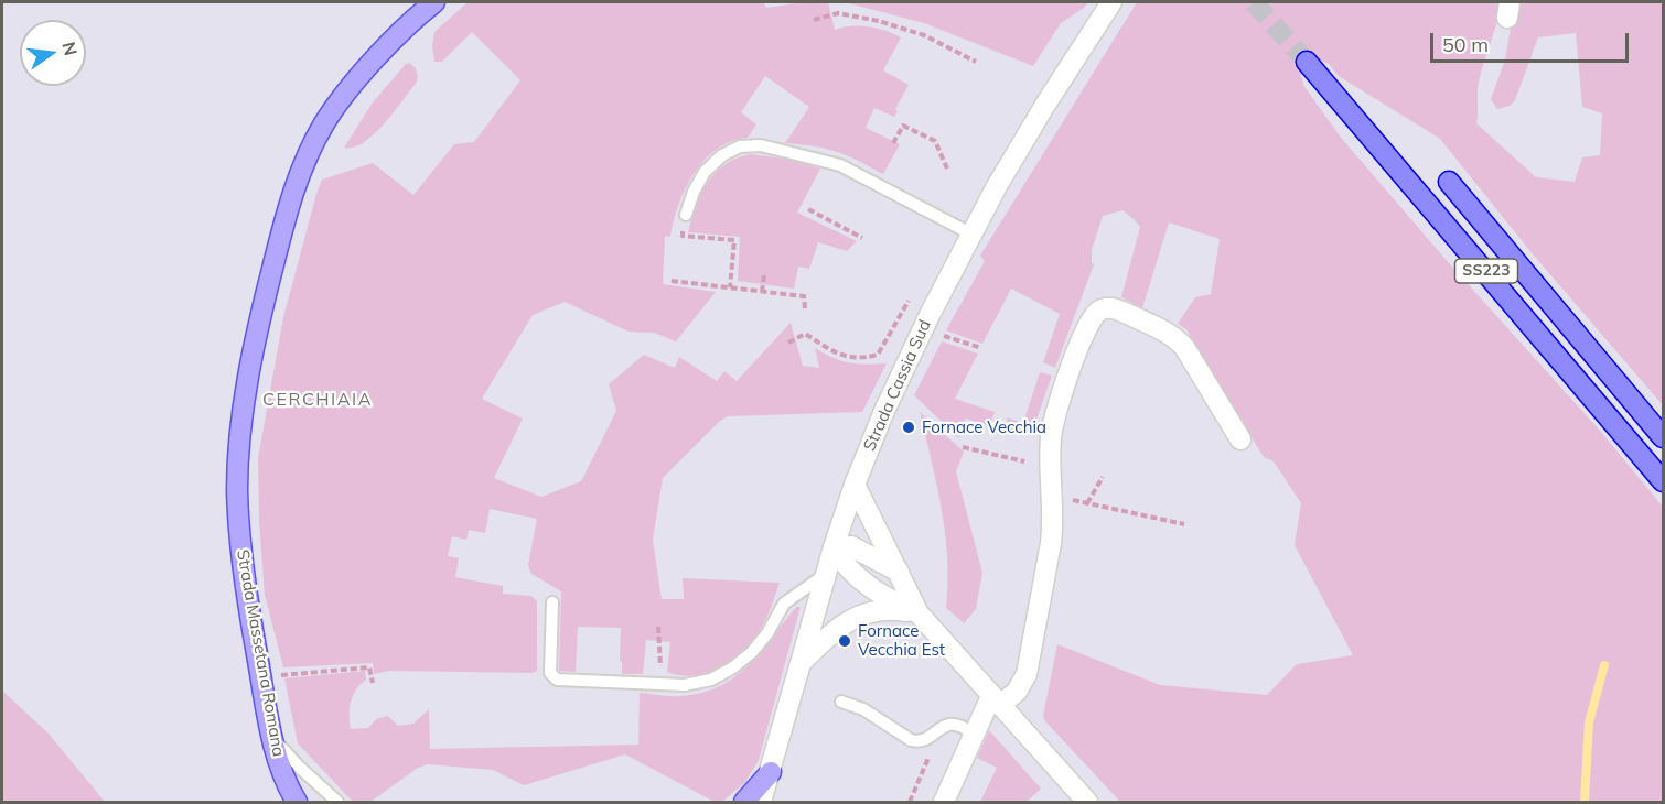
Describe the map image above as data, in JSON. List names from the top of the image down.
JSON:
{
  "streets": {
    "highway": ["SS223"],
    "main road": ["Strada Massetana Romana"],
    "street": ["Strada Cassia Sud"]
  },
  "districts": ["CERCHIAIA"],
  "places": ["Fornace Vecchia", "Fornace Vecchia Est"],
  "scale_bar": "50 m",
  "north": "right"
}
